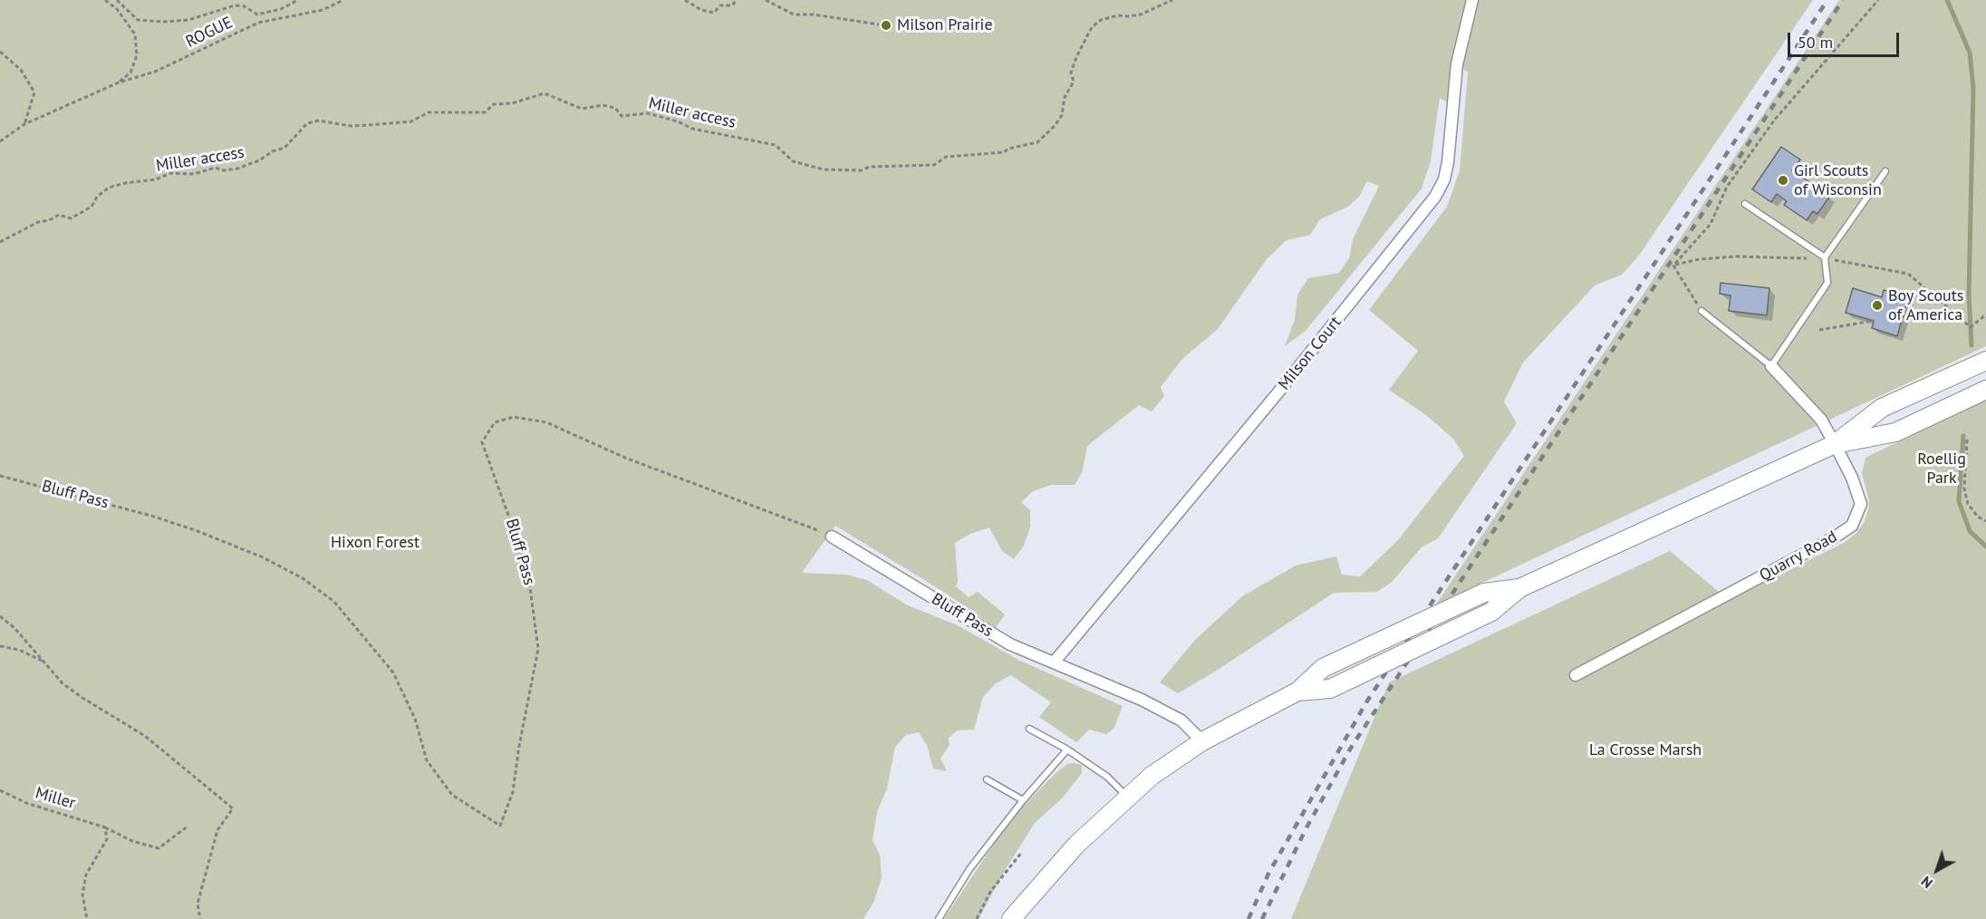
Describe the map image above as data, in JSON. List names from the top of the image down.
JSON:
{
  "streets": {
    "street": ["Milson Court", "Bluff Pass", "Quarry Road"],
    "path": ["ROGUE", "Miller access", "Miller"]
  },
  "crossings": [
    ["Milson Court", "Bluff Pass"]
  ],
  "parks": ["Roellig Park", "Hixon Forest", "La Crosse Marsh"],
  "places": ["Milson Prairie", "Girl Scouts of Wisconsin", "Boy Scouts of America"],
  "scale_bar": "50 m",
  "north": "bottom left"
}
